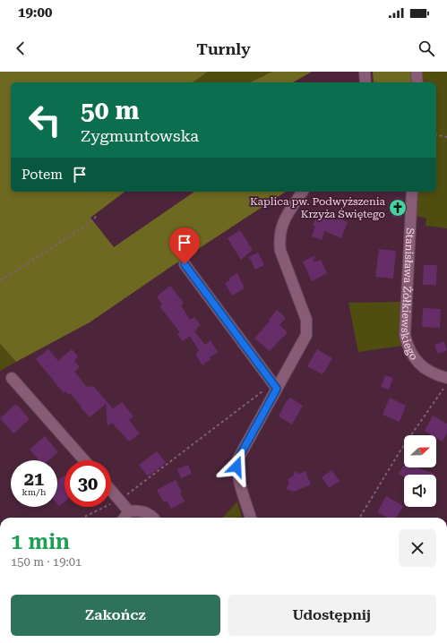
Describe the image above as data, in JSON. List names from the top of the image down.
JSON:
{
  "streets": {
    "street": ["Stanisława Żółkiewskiego"]
  },
  "places": {
    "church": ["Kaplica pw. Podwyższenia Krzyża Świętego"]
  },
  "north": "right",
  "page": {
    "status": "19:00",
    "header": "Turnly",
    "turn": ["50 m", "Zygmuntowska"],
    "then": "Potem",
    "speed": "21 km/h",
    "limit": "30",
    "heading": ["1 min", "150 m · 19:01"],
    "buttons": ["Zakończ", "Udostępnij"]
  }
}
